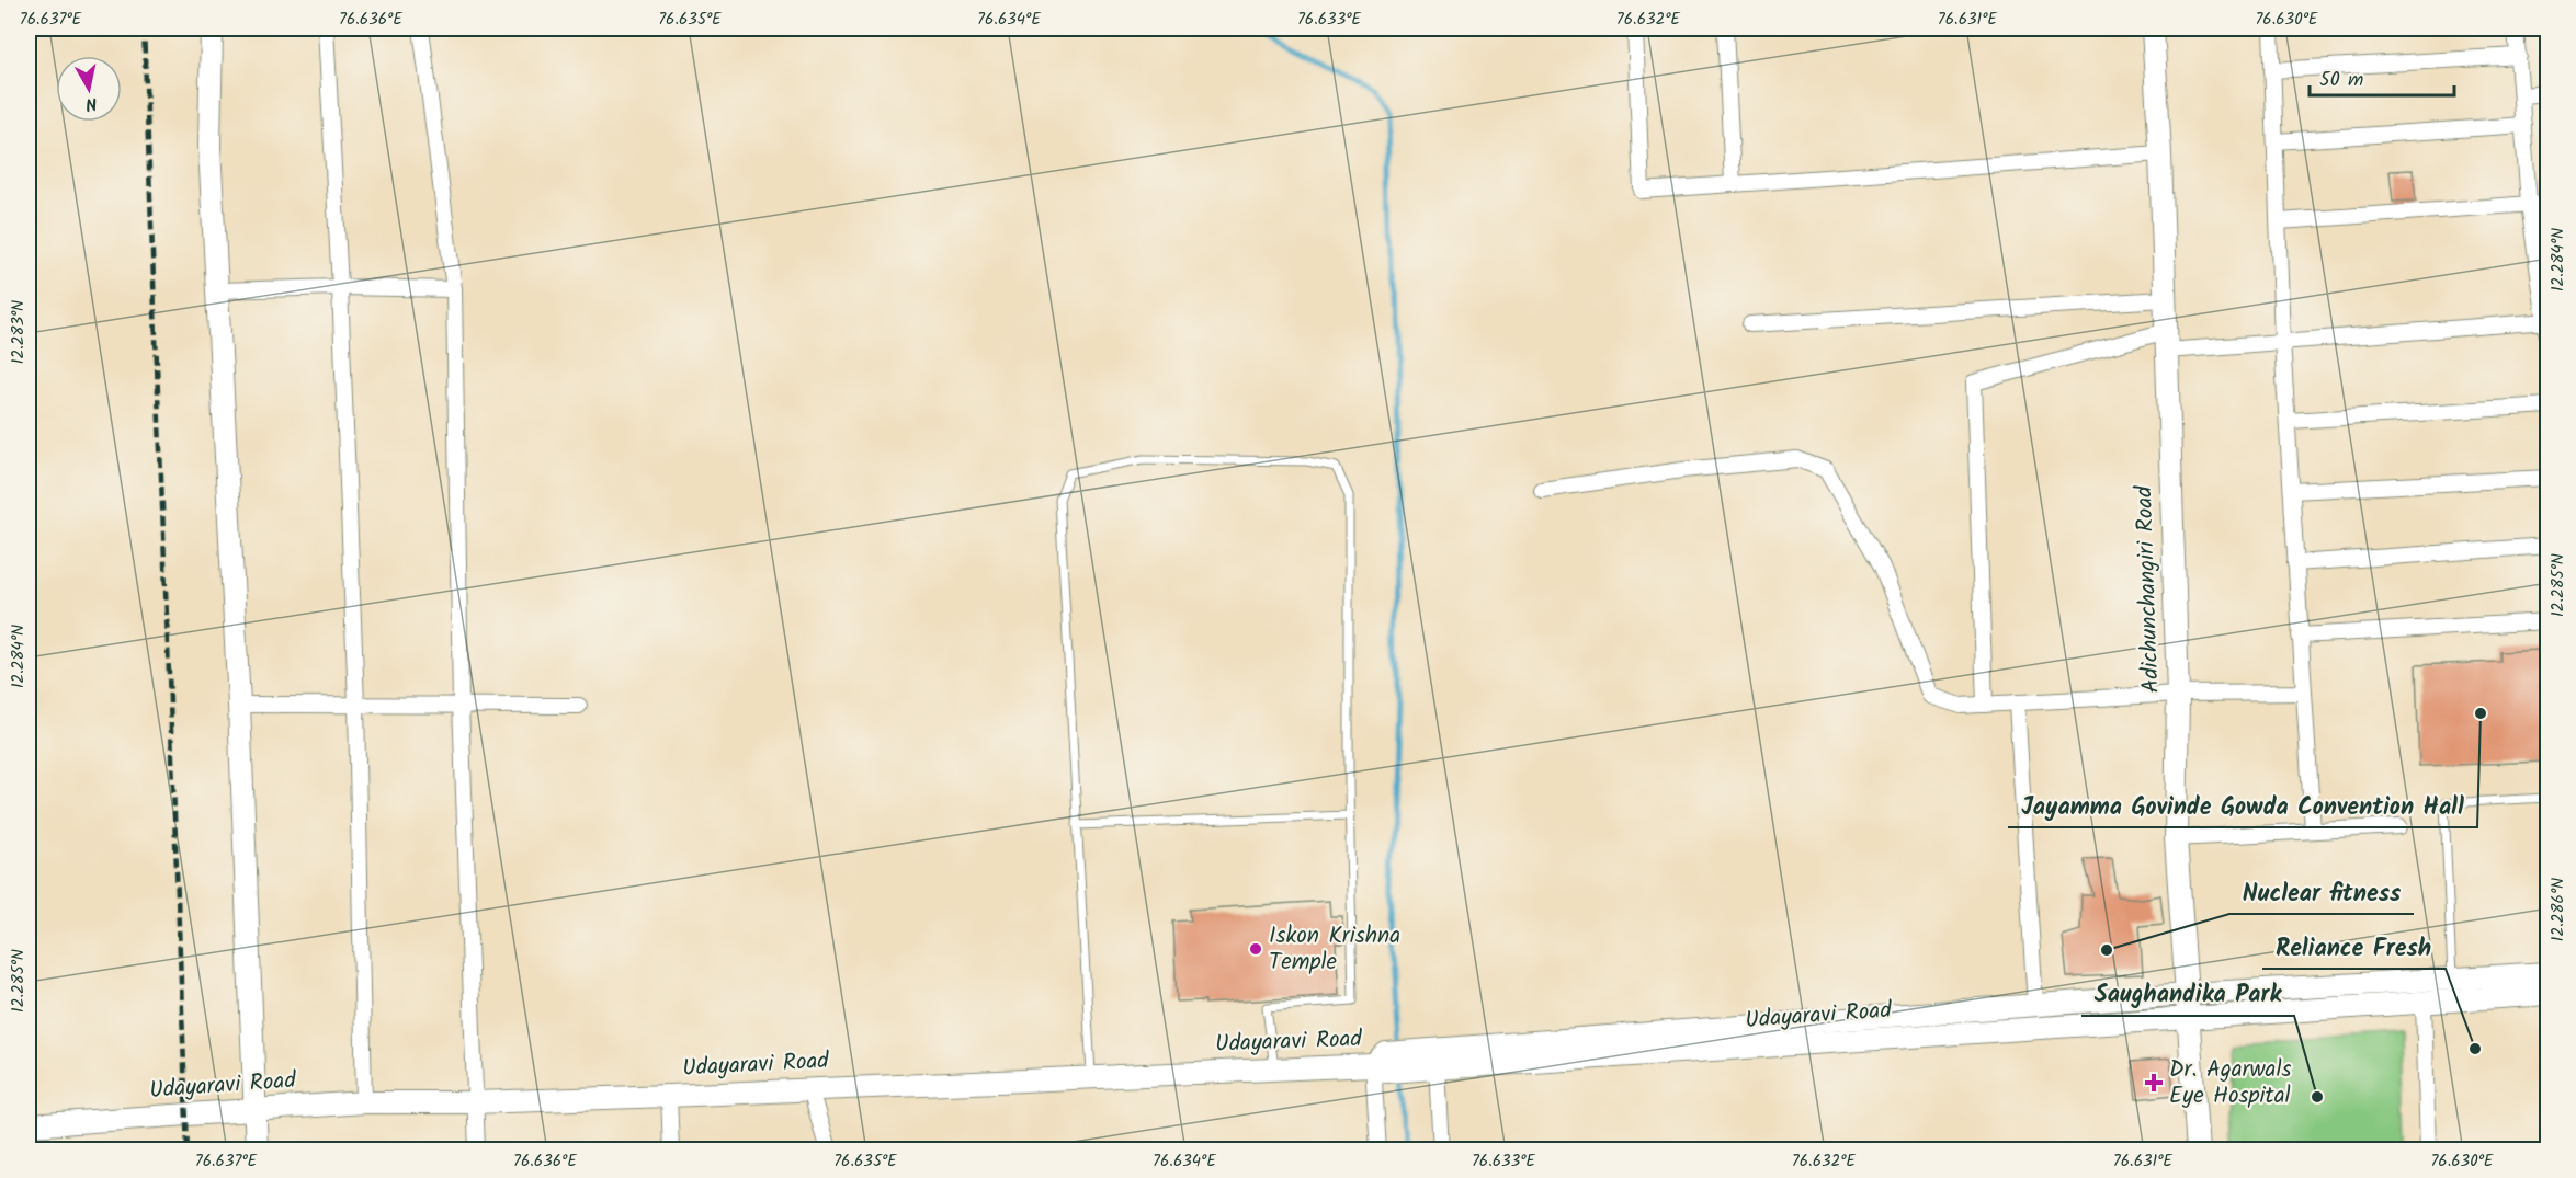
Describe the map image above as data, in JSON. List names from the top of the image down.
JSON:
{
  "streets": {
    "street": ["Adichunchangiri Road", "Udayaravi Road"]
  },
  "crossings": [
    ["Adichunchangiri Road", "Udayaravi Road"]
  ],
  "places": {
    "other": [
      "Jayamma Govinde Gowda Convention Hall",
      "Iskon Krishna Temple",
      "Nuclear fitness",
      "Reliance Fresh",
      "Saughandika Park"
    ],
    "health": ["Dr. Agarwals Eye Hospital"]
  },
  "scale_bar": "50 m",
  "north": "bottom",
  "coordinates": [
    "76.637°E",
    "76.636°E",
    "76.635°E",
    "76.634°E",
    "76.633°E",
    "76.632°E",
    "76.631°E",
    "76.630°E",
    "12.284°N",
    "12.283°N",
    "12.285°N",
    "12.286°N"
  ]
}
